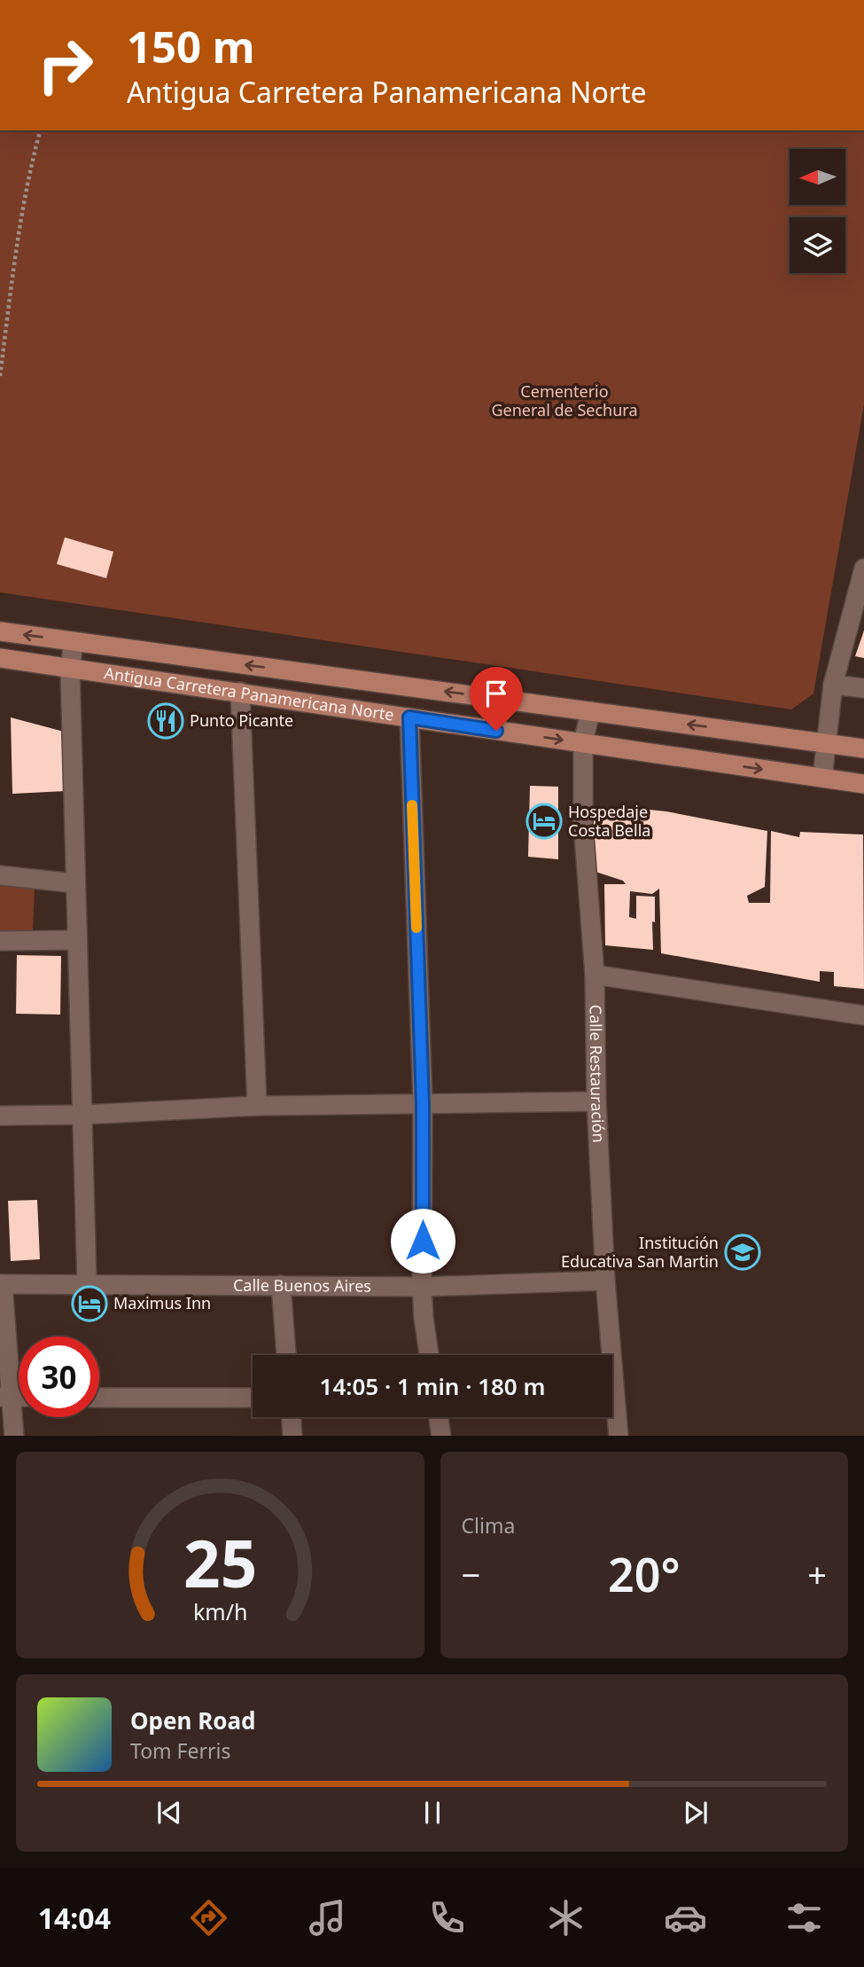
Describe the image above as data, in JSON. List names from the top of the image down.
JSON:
{
  "streets": {
    "main road": ["Antigua Carretera Panamericana Norte"],
    "street": ["Calle Restauración", "Calle Buenos Aires"]
  },
  "crossings": [
    ["Antigua Carretera Panamericana Norte", "Calle Restauración"],
    ["Calle Restauración", "Calle Buenos Aires"]
  ],
  "parks": ["Cementerio General de Sechura"],
  "places": {
    "restaurant": ["Punto Picante"],
    "hotel": ["Hospedaje Costa Bella", "Maximus Inn"],
    "school or university": ["Institución Educativa San Martin"]
  },
  "north": "left",
  "page": {
    "turn": ["150 m", "Antigua Carretera Panamericana Norte"],
    "limit": "30",
    "trip": "14:05 · 1 min · 180 m",
    "tile": "Clima",
    "heat": ["−", "20°", "+"],
    "song": ["Open Road", "Tom Ferris"],
    "tabs": "14:04",
    "gauge": ["25", "km/h"]
  }
}
